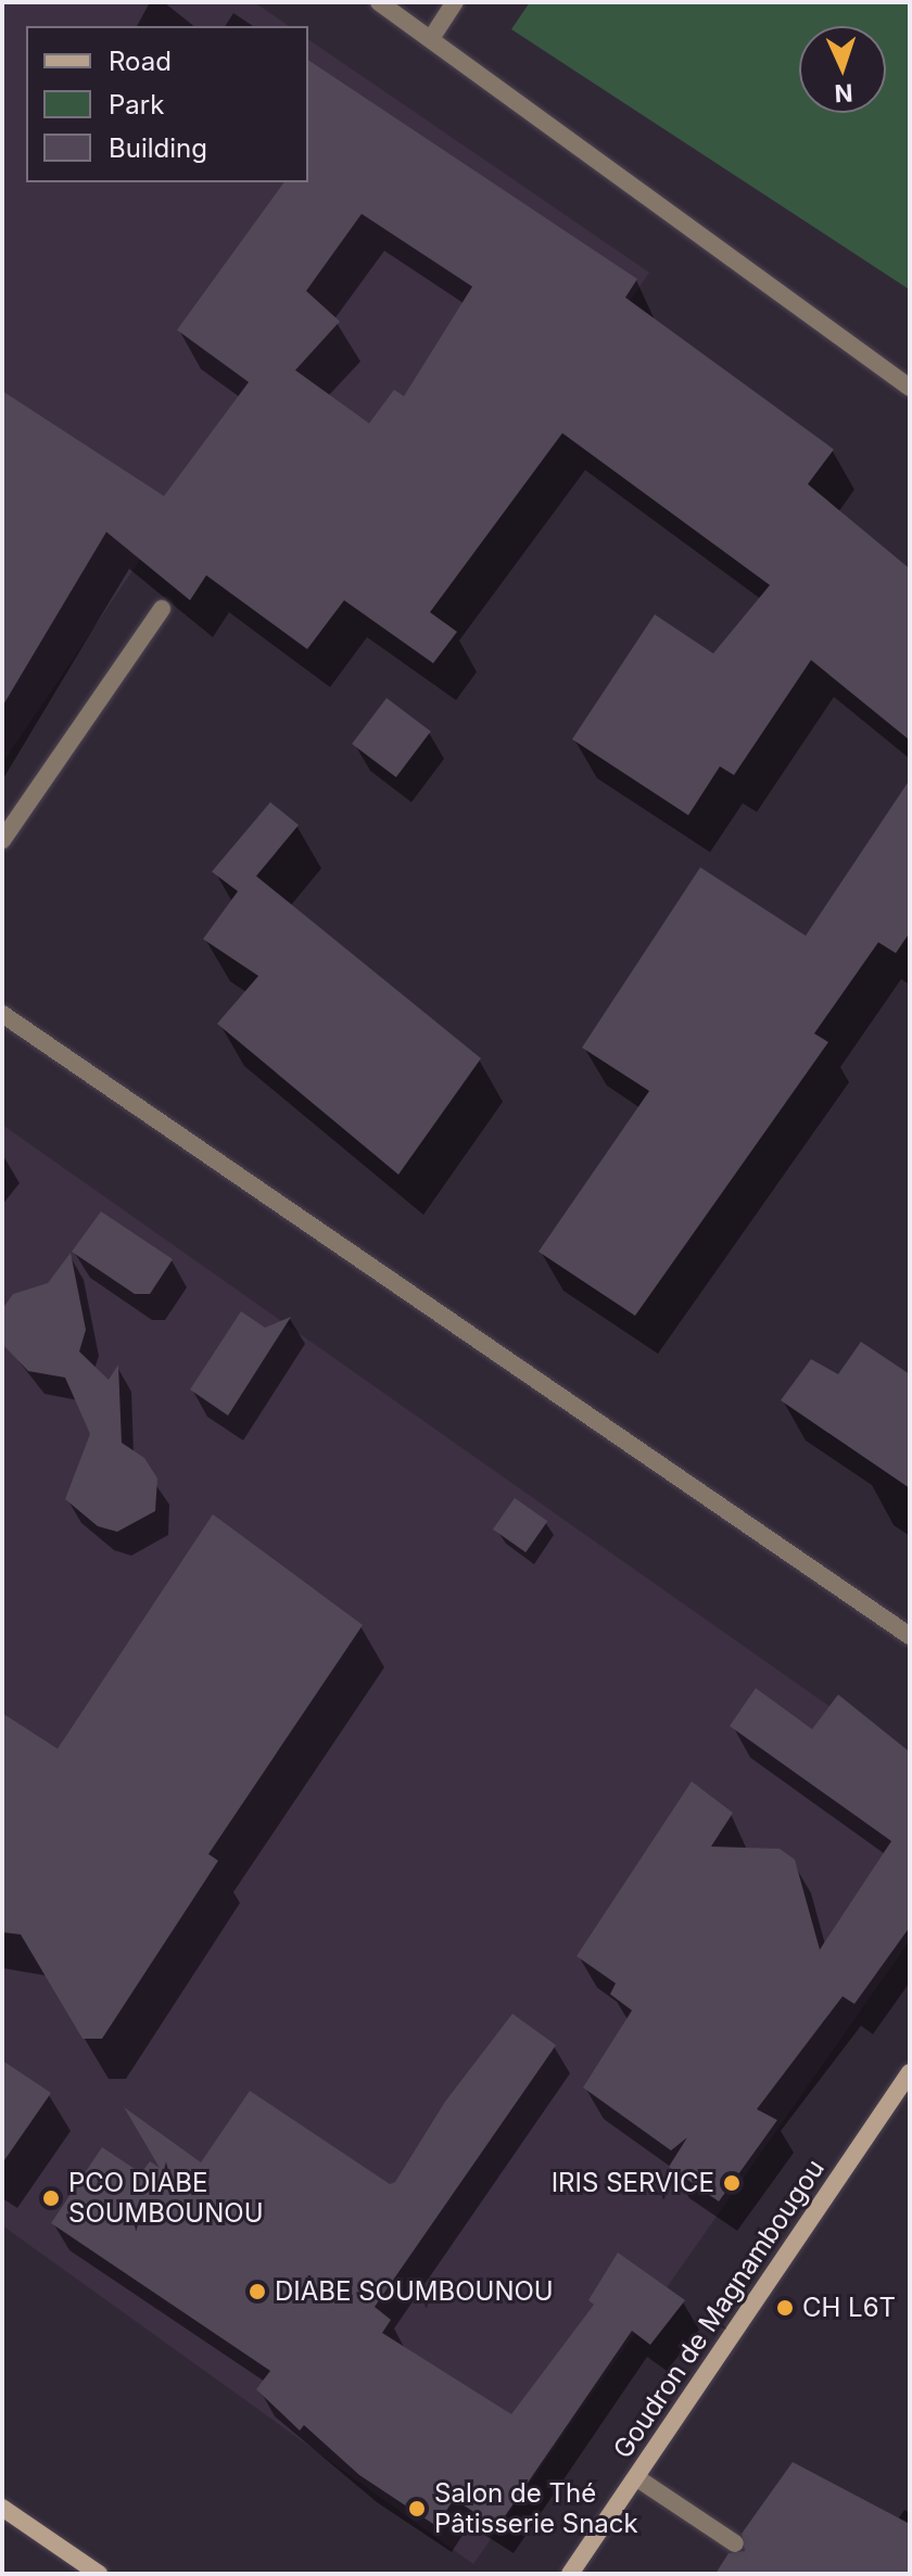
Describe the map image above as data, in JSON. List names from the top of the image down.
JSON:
{
  "streets": {
    "street": ["Goudron de Magnambougou"]
  },
  "places": [
    "IRIS SERVICE",
    "PCO DIABE SOUMBOUNOU",
    "DIABE SOUMBOUNOU",
    "CH L6T",
    "Salon de Thé Pâtisserie Snack"
  ],
  "legend": ["Road", "Park", "Building"],
  "north": "bottom"
}
